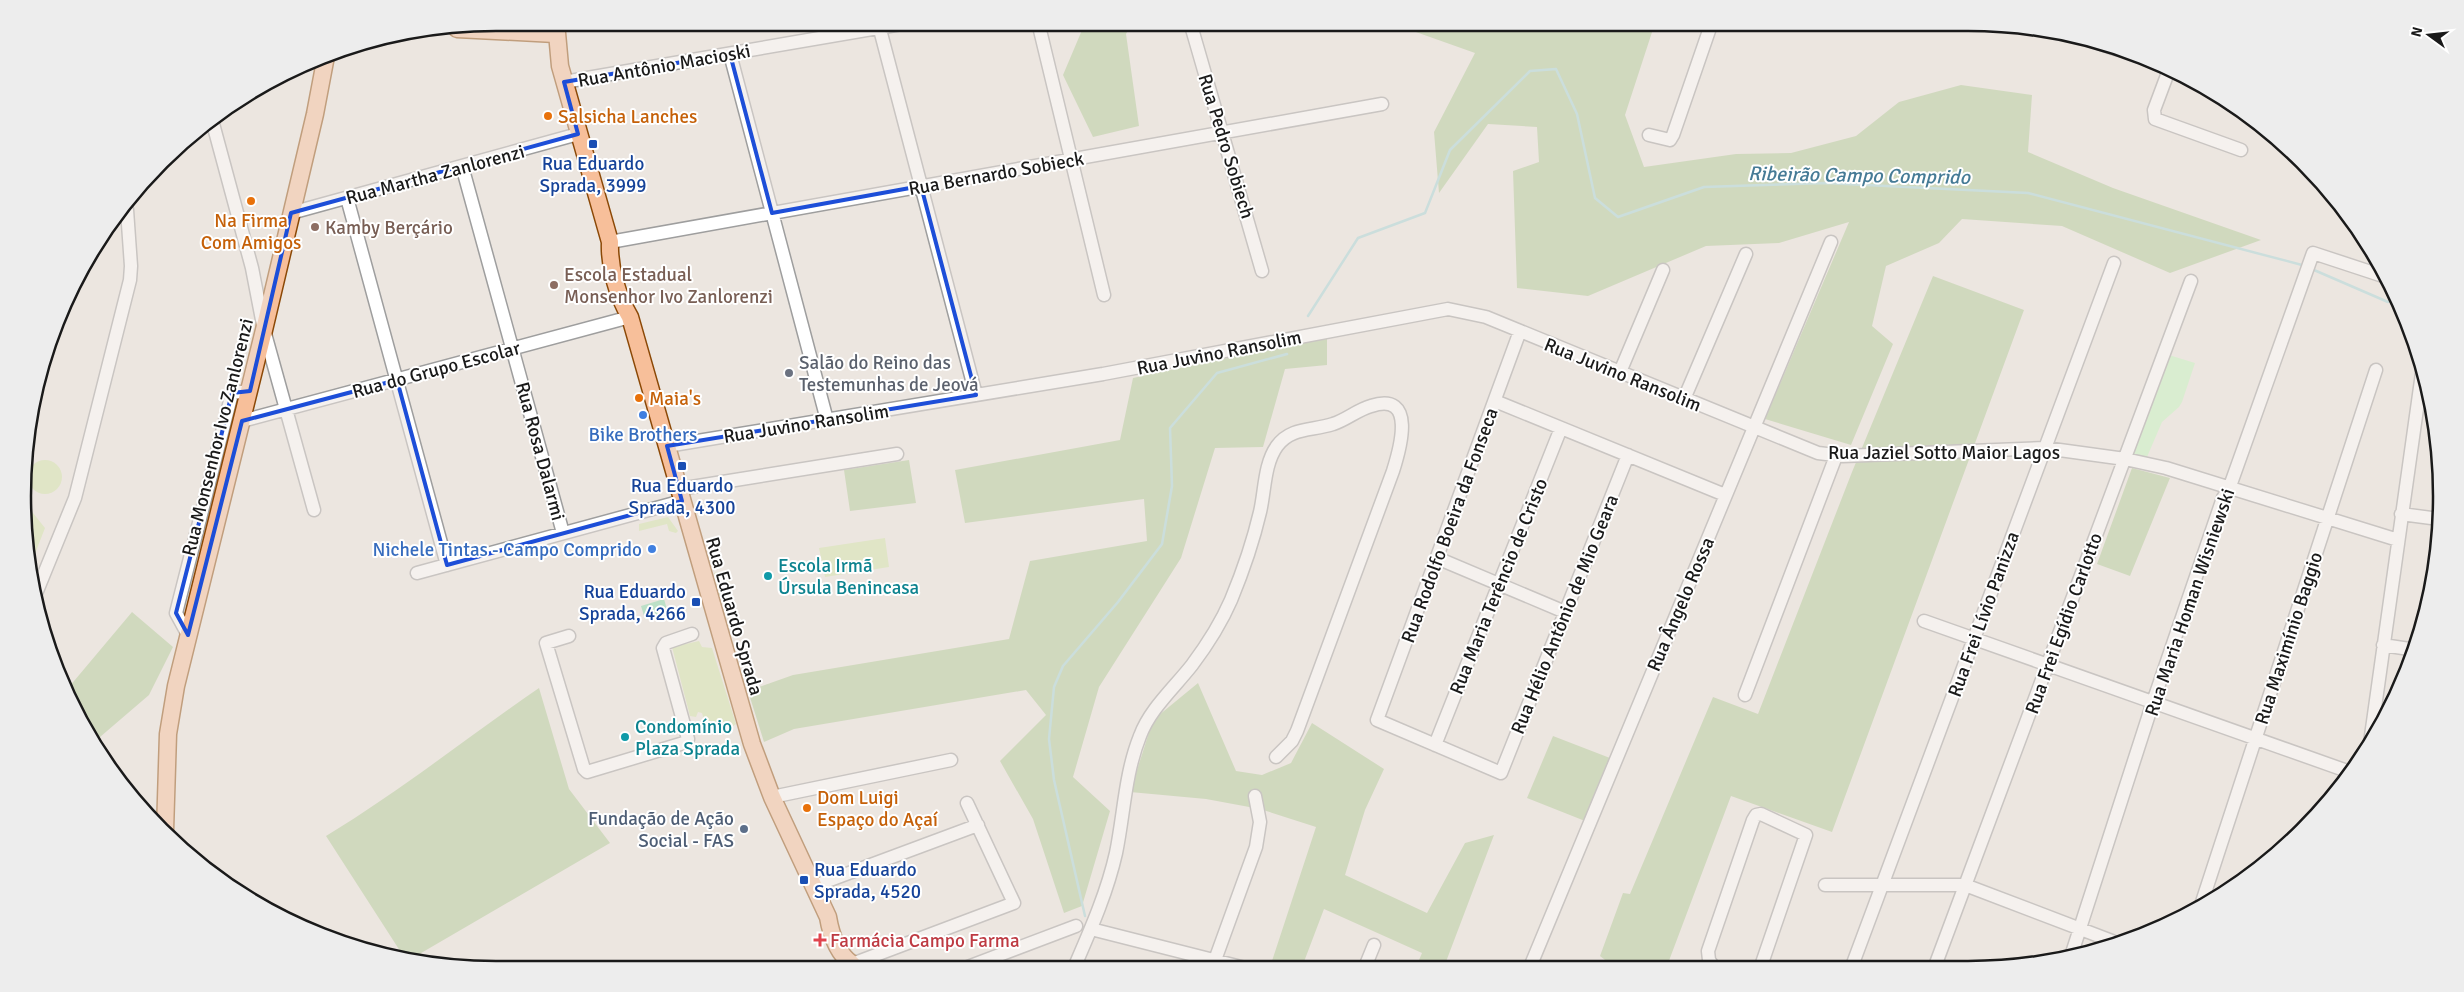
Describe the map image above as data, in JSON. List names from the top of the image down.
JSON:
{
  "streets": {
    "main road": ["Rua Monsenhor Ivo Zanlorenzi", "Rua Eduardo Sprada"],
    "street": [
      "Rua Antônio Macioski",
      "Rua Pedro Sobiech",
      "Rua Bernardo Sobieck",
      "Rua Martha Zanlorenzi",
      "Rua Juvino Ransolim",
      "Rua do Grupo Escolar",
      "Rua Rosa Dalarmi",
      "Rua Jaziel Sotto Maior Lagos",
      "Rua Rodolfo Boeira da Fonseca",
      "Rua Maria Terêncio de Cristo",
      "Rua Maria Homan Wisniewski",
      "Rua Ângelo Rossa",
      "Rua Hélio Antônio de Mio Geara",
      "Rua Frei Lívio Panizza",
      "Rua Frei Egídio Carlotto",
      "Rua Maximínio Baggio"
    ]
  },
  "crossings": [
    ["Rua Antônio Macioski", "Rua Eduardo Sprada"],
    ["Rua Pedro Sobiech", "Rua Bernardo Sobieck"],
    ["Rua Bernardo Sobieck", "Rua Eduardo Sprada"],
    ["Rua Martha Zanlorenzi", "Rua Monsenhor Ivo Zanlorenzi"],
    ["Rua Martha Zanlorenzi", "Rua Rosa Dalarmi"],
    ["Rua Martha Zanlorenzi", "Rua Eduardo Sprada"],
    ["Rua Juvino Ransolim", "Rua Jaziel Sotto Maior Lagos"],
    ["Rua Juvino Ransolim", "Rua Rodolfo Boeira da Fonseca"],
    ["Rua Juvino Ransolim", "Rua Ângelo Rossa"],
    ["Rua Juvino Ransolim", "Rua Eduardo Sprada"],
    ["Rua do Grupo Escolar", "Rua Monsenhor Ivo Zanlorenzi"],
    ["Rua do Grupo Escolar", "Rua Rosa Dalarmi"],
    ["Rua do Grupo Escolar", "Rua Eduardo Sprada"],
    ["Rua Jaziel Sotto Maior Lagos", "Rua Maria Homan Wisniewski"],
    ["Rua Jaziel Sotto Maior Lagos", "Rua Ângelo Rossa"],
    ["Rua Jaziel Sotto Maior Lagos", "Rua Frei Lívio Panizza"],
    ["Rua Jaziel Sotto Maior Lagos", "Rua Frei Egídio Carlotto"],
    ["Rua Jaziel Sotto Maior Lagos", "Rua Maximínio Baggio"],
    ["Rua Rodolfo Boeira da Fonseca", "Rua Maria Terêncio de Cristo"],
    ["Rua Rodolfo Boeira da Fonseca", "Rua Hélio Antônio de Mio Geara"],
    ["Rua Maria Terêncio de Cristo", "Rua Hélio Antônio de Mio Geara"]
  ],
  "water": ["Ribeirão Campo Comprido"],
  "places": {
    "other": [
      "Salsicha Lanches",
      "Na Firma Com Amigos",
      "Kamby Berçário",
      "Escola Estadual Monsenhor Ivo Zanlorenzi",
      "Salão do Reino das Testemunhas de Jeová",
      "Maia's",
      "Bike Brothers",
      "Nichele Tintas - Campo Comprido",
      "Escola Irmã Úrsula Benincasa",
      "Condomínio Plaza Sprada",
      "Dom Luigi Espaço do Açaí",
      "Fundação de Ação Social - FAS"
    ],
    "transit": [
      "Rua Eduardo Sprada, 3999",
      "Rua Eduardo Sprada, 4300",
      "Rua Eduardo Sprada, 4266",
      "Rua Eduardo Sprada, 4520"
    ],
    "health": ["Farmácia Campo Farma"]
  },
  "north": "left"
}
